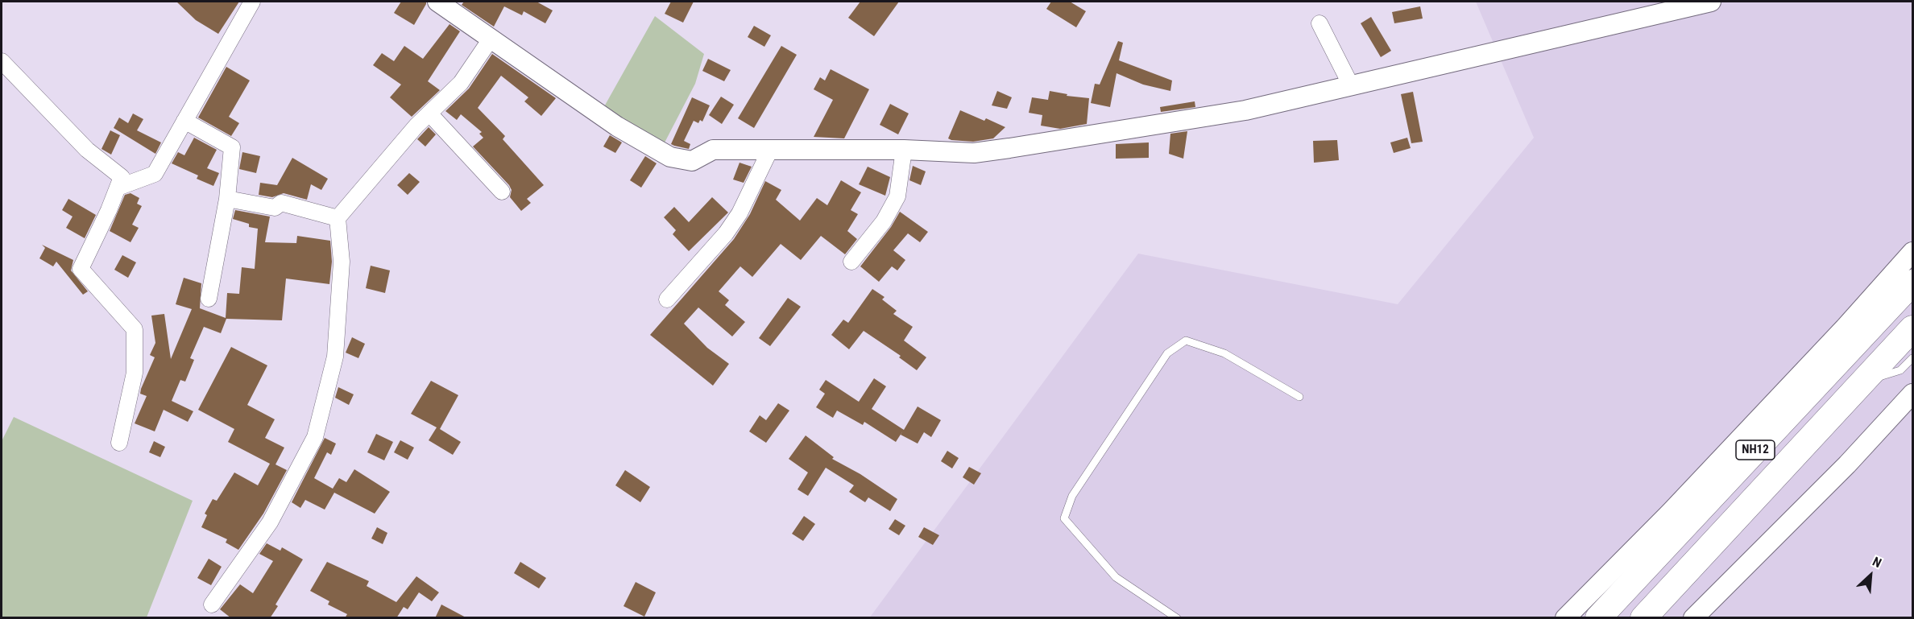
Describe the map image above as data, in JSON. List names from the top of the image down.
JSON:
{
  "streets": {
    "highway": ["NH12"]
  },
  "north": "top right"
}
